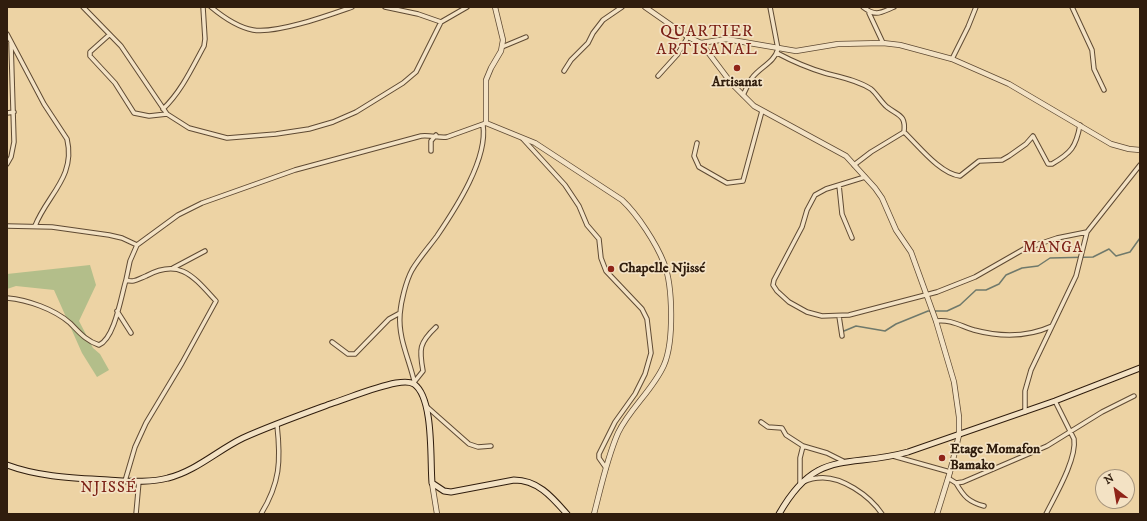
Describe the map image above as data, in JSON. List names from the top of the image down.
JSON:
{
  "districts": ["QUARTIER ARTISANAL", "MANGA", "NJISSÉ"],
  "places": ["Artisanat", "Chapelle Njissé", "Etage Momafon Bamako"],
  "north": "top left"
}
